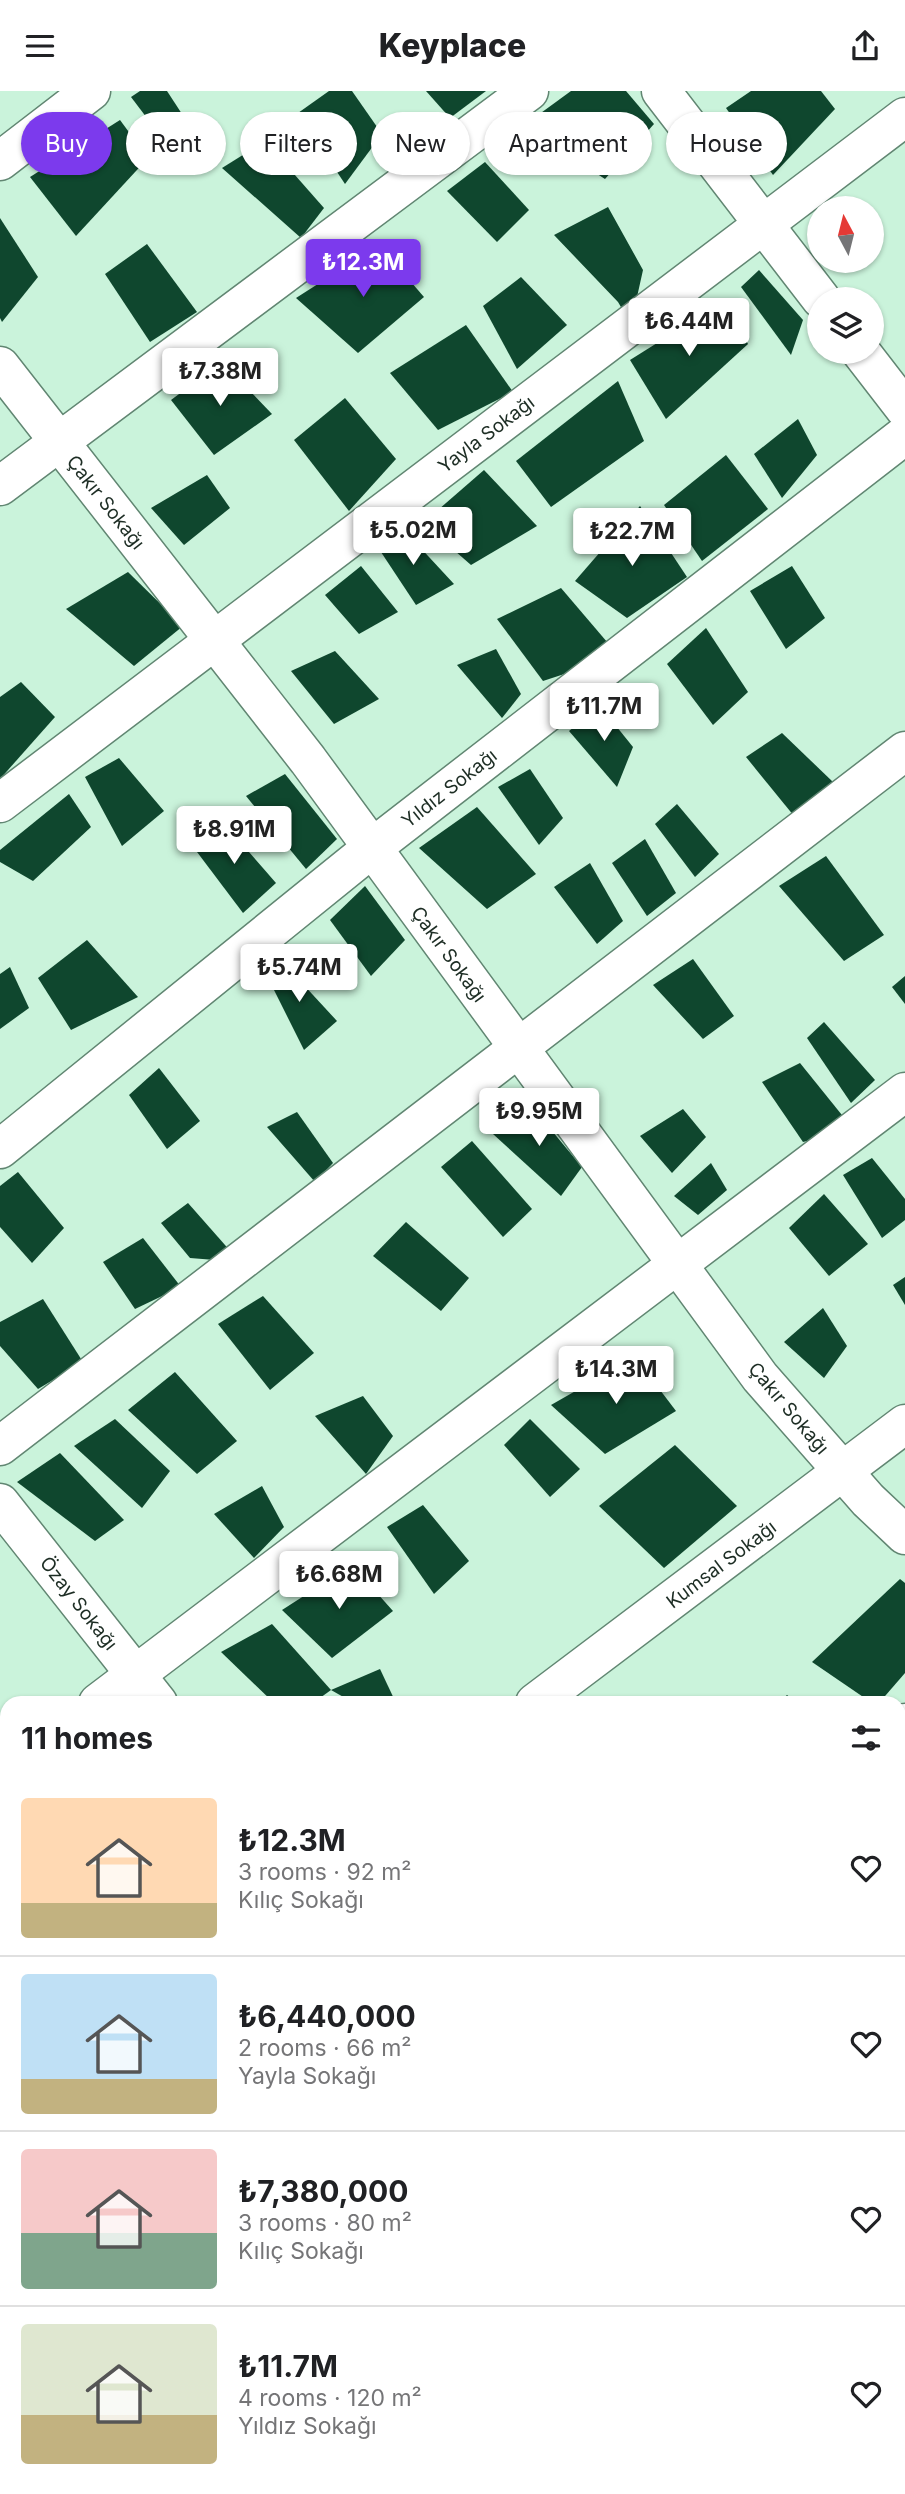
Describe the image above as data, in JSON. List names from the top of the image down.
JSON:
{
  "streets": {
    "street": [
      "Yayla Sokağı",
      "Çakır Sokağı",
      "Yıldız Sokağı",
      "Kumsal Sokağı",
      "Özay Sokağı"
    ]
  },
  "crossings": [
    ["Yayla Sokağı", "Çakır Sokağı"],
    ["Çakır Sokağı", "Yıldız Sokağı"],
    ["Çakır Sokağı", "Kumsal Sokağı"]
  ],
  "north": "top",
  "page": {
    "header": "Keyplace",
    "chip": [
      "Buy",
      "Rent",
      "Filters",
      "New",
      "Apartment",
      "House"
    ],
    "price": [
      "₺12.3M",
      "₺6.44M",
      "₺7.38M",
      "₺5.02M",
      "₺22.7M",
      "₺11.7M",
      "₺8.91M",
      "₺5.74M",
      "₺9.95M",
      "₺14.3M",
      "₺6.68M"
    ],
    "heading": "11 homes",
    "list": [
      {
        "name": "₺12.3M",
        "note": "3 rooms · 92 m² · Kılıç Sokağı"
      },
      {
        "name": "₺6,440,000",
        "note": "2 rooms · 66 m² · Yayla Sokağı"
      },
      {
        "name": "₺7,380,000",
        "note": "3 rooms · 80 m² · Kılıç Sokağı"
      },
      {
        "name": "₺11.7M",
        "note": "4 rooms · 120 m² · Yıldız Sokağı"
      }
    ]
  }
}
